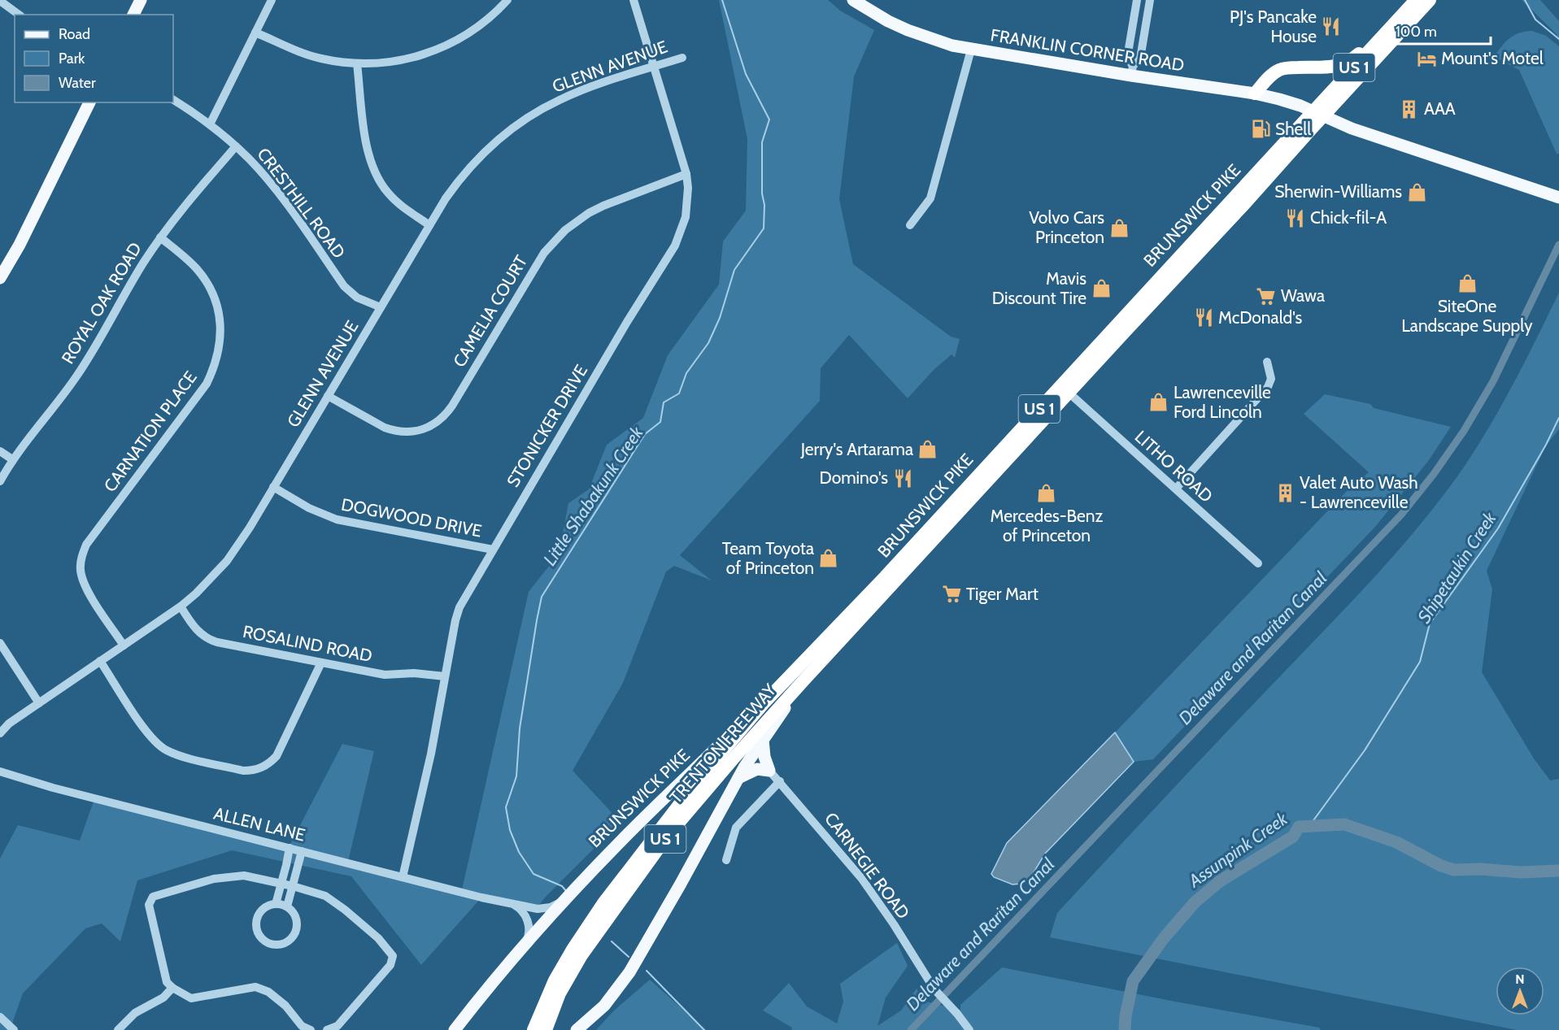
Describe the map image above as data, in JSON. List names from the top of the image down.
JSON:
{
  "streets": {
    "highway": ["US 1", "BRUNSWICK PIKE", "TRENTON FREEWAY"],
    "main road": ["FRANKLIN CORNER ROAD"],
    "street": [
      "GLENN AVENUE",
      "CRESTHILL ROAD",
      "ROYAL OAK ROAD",
      "CAMELIA COURT",
      "STONICKER DRIVE",
      "CARNATION PLACE",
      "LITHO ROAD",
      "DOGWOOD DRIVE",
      "ROSALIND ROAD",
      "ALLEN LANE",
      "CARNEGIE ROAD"
    ]
  },
  "crossings": [
    ["FRANKLIN CORNER ROAD", "BRUNSWICK PIKE"],
    ["GLENN AVENUE", "CRESTHILL ROAD"],
    ["GLENN AVENUE", "CAMELIA COURT"],
    ["GLENN AVENUE", "STONICKER DRIVE"],
    ["GLENN AVENUE", "CARNATION PLACE"],
    ["GLENN AVENUE", "DOGWOOD DRIVE"],
    ["GLENN AVENUE", "ROSALIND ROAD"],
    ["CRESTHILL ROAD", "ROYAL OAK ROAD"],
    ["BRUNSWICK PIKE", "LITHO ROAD"],
    ["BRUNSWICK PIKE", "TRENTON FREEWAY"],
    ["BRUNSWICK PIKE", "ALLEN LANE"],
    ["ROYAL OAK ROAD", "CARNATION PLACE"],
    ["CAMELIA COURT", "STONICKER DRIVE"],
    ["STONICKER DRIVE", "DOGWOOD DRIVE"],
    ["STONICKER DRIVE", "ROSALIND ROAD"],
    ["STONICKER DRIVE", "ALLEN LANE"]
  ],
  "water": [
    "Little Shabakunk Creek",
    "Shipetaukin Creek",
    "Delaware and Raritan Canal",
    "Assunpink Creek"
  ],
  "places": {
    "restaurant": [
      "PJ's Pancake House",
      "Chick-fil-A",
      "McDonald's",
      "Domino's"
    ],
    "hotel": ["Mount's Motel"],
    "building": ["AAA", "Valet Auto Wash - Lawrenceville"],
    "fuel station": ["Shell"],
    "shop": [
      "Sherwin-Williams",
      "Volvo Cars Princeton",
      "SiteOne Landscape Supply",
      "Mavis Discount Tire",
      "Lawrenceville Ford Lincoln",
      "Jerry's Artarama",
      "Mercedes-Benz of Princeton",
      "Team Toyota of Princeton"
    ],
    "supermarket": ["Wawa", "Tiger Mart"]
  },
  "legend": ["Road", "Park", "Water"],
  "scale_bar": "100 m",
  "north": "top"
}
